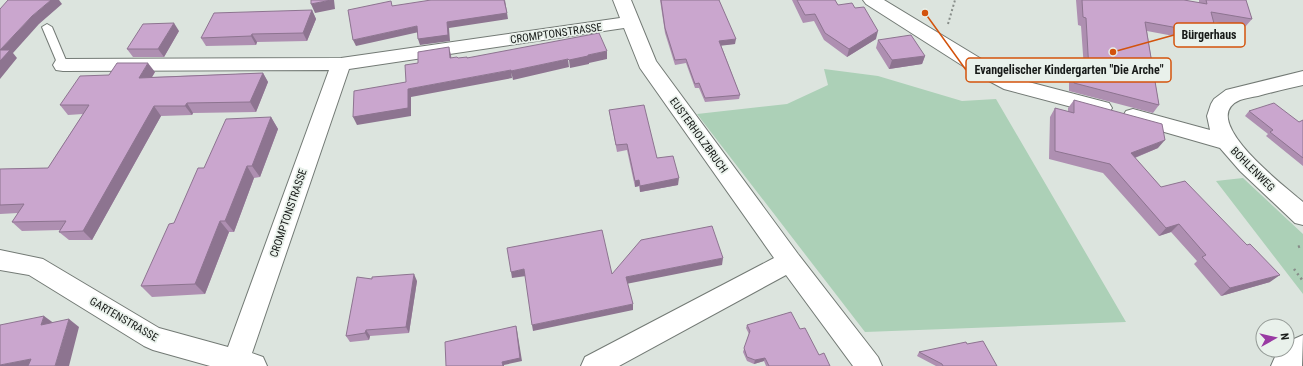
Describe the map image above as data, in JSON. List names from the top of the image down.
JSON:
{
  "streets": {
    "street": [
      "CROMPTONSTRASSE",
      "EUSTERHOLZBRUCH",
      "BOHLENWEG",
      "GARTENSTRASSE"
    ]
  },
  "crossings": [
    ["CROMPTONSTRASSE", "EUSTERHOLZBRUCH"],
    ["CROMPTONSTRASSE", "GARTENSTRASSE"]
  ],
  "places": ["Evangelischer Kindergarten \"Die Arche\"", "Bürgerhaus"],
  "north": "right"
}
